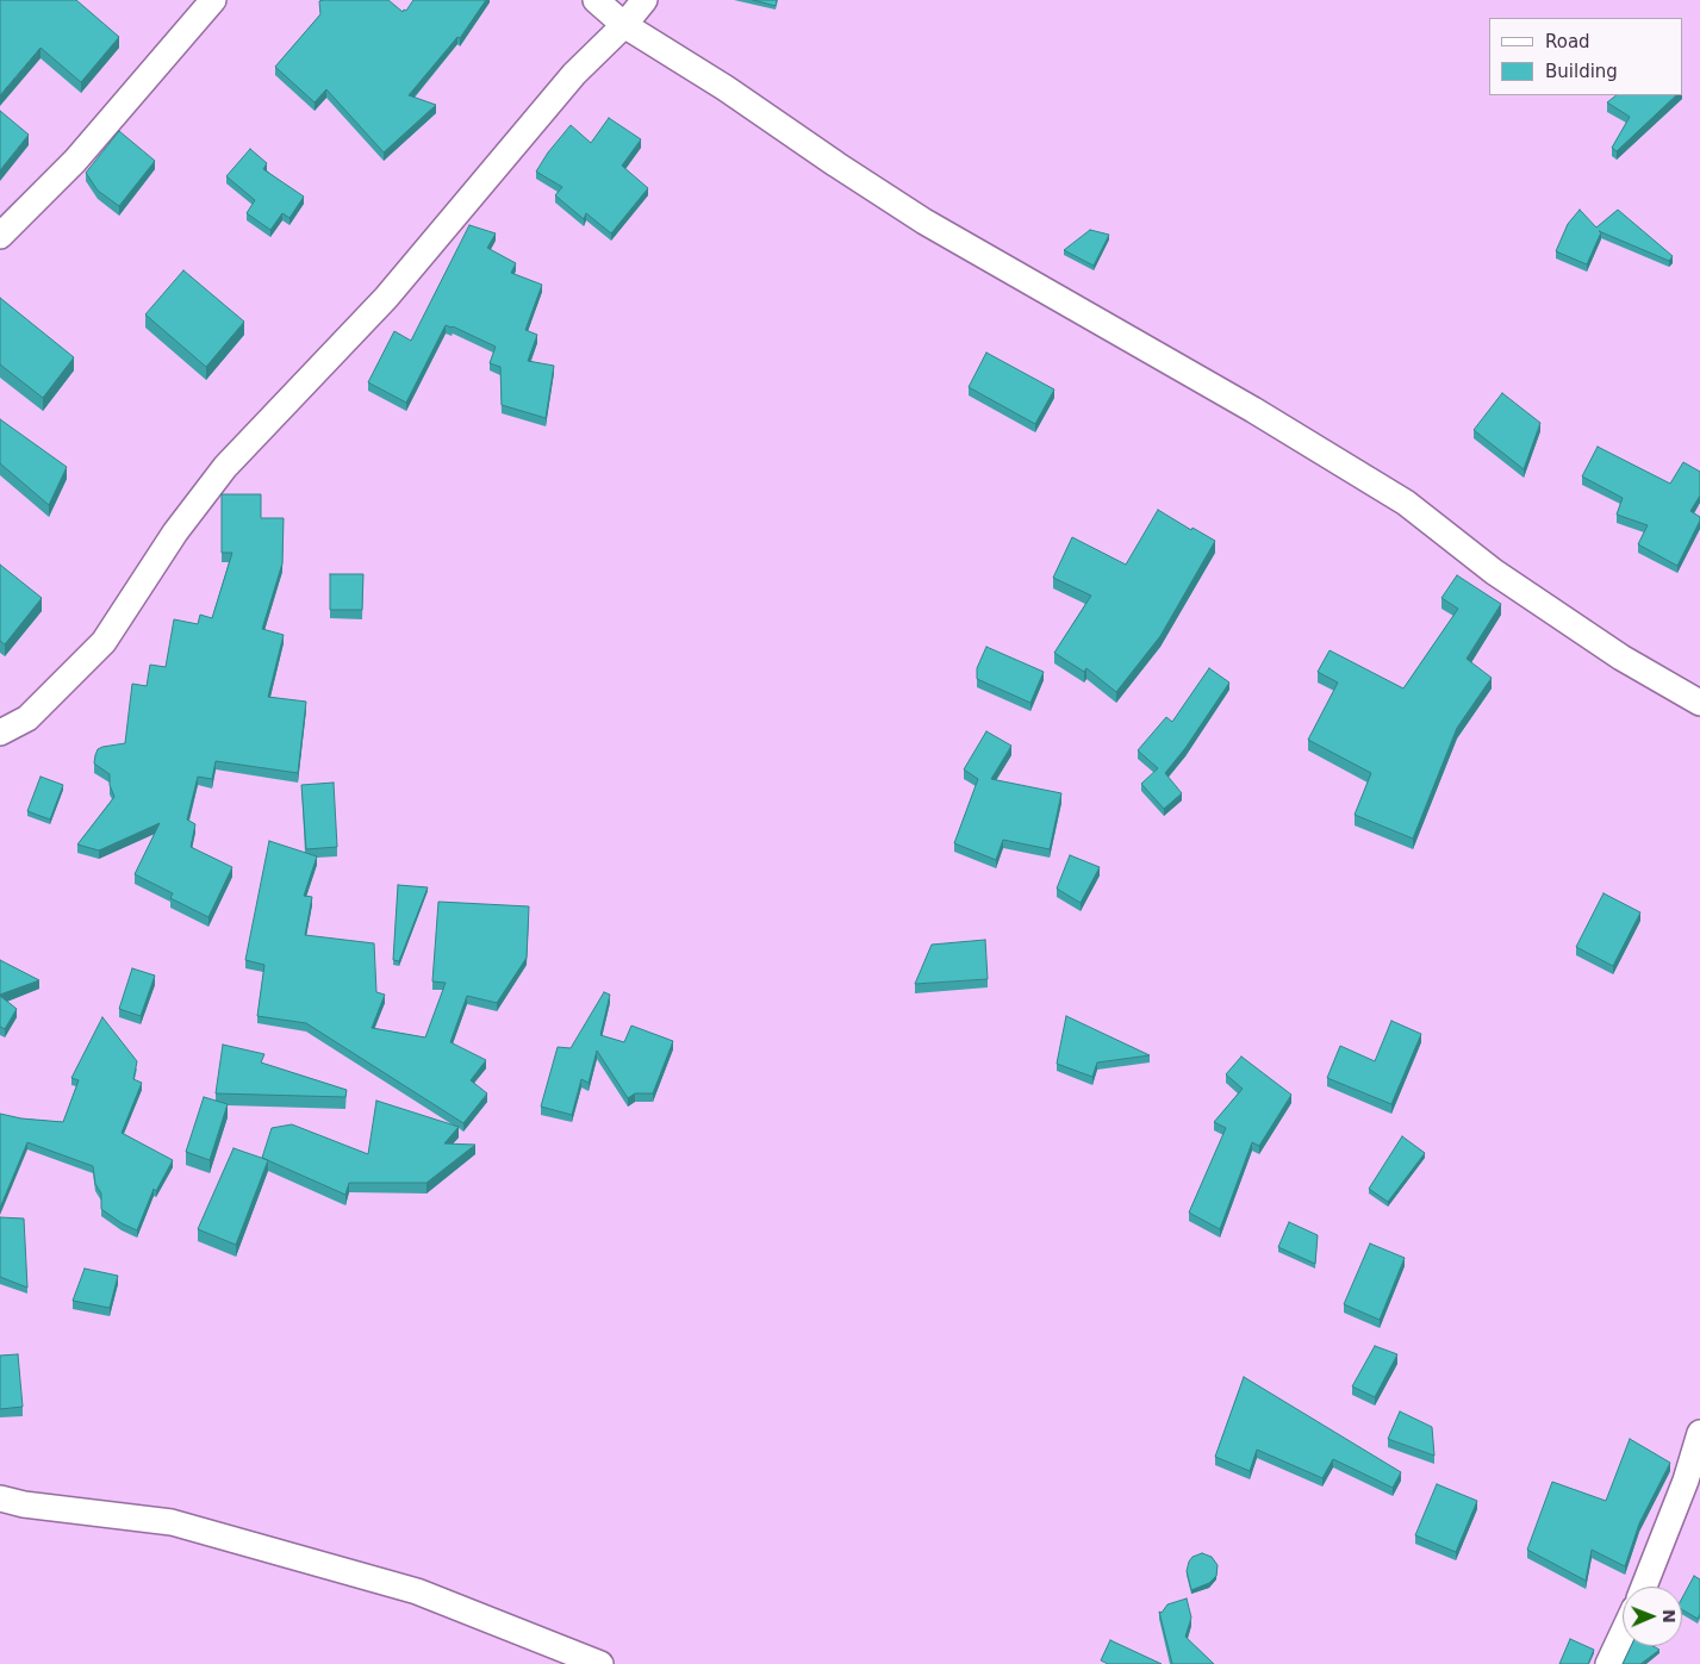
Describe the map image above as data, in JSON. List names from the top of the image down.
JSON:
{
  "legend": ["Road", "Building"],
  "north": "right"
}
